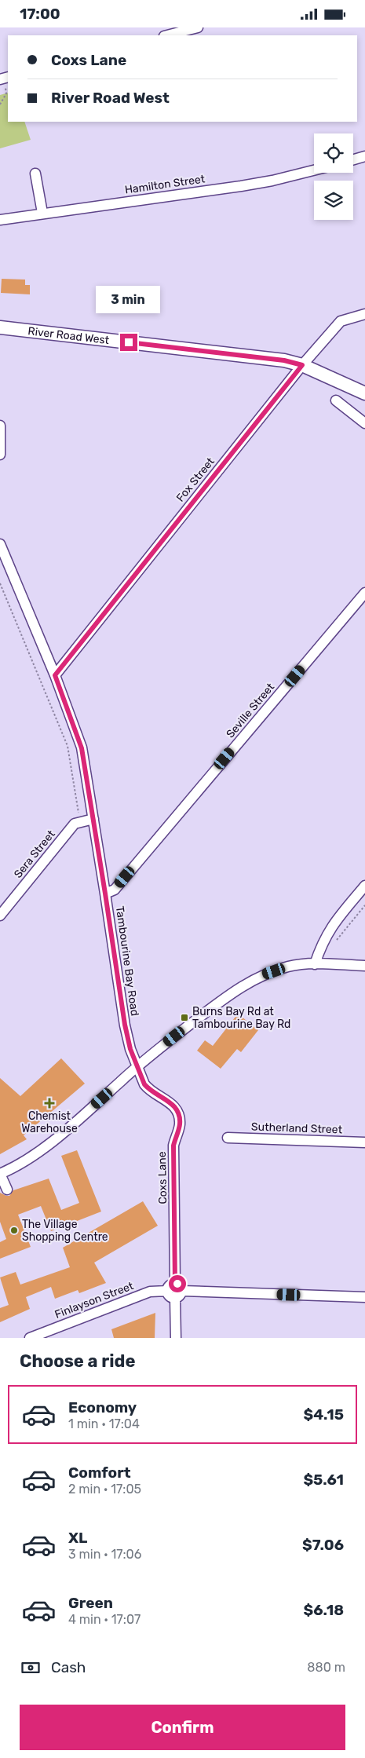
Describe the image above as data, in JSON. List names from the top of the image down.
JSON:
{
  "streets": {
    "main road": ["River Road West"],
    "street": [
      "Hamilton Street",
      "Fox Street",
      "Seville Street",
      "Sera Street",
      "Tambourine Bay Road",
      "Sutherland Street",
      "Coxs Lane",
      "Finlayson Street"
    ]
  },
  "crossings": [
    ["River Road West", "Fox Street"],
    ["Fox Street", "Tambourine Bay Road"],
    ["Seville Street", "Tambourine Bay Road"],
    ["Sera Street", "Tambourine Bay Road"],
    ["Tambourine Bay Road", "Coxs Lane"],
    ["Coxs Lane", "Finlayson Street"]
  ],
  "places": {
    "transit": ["Burns Bay Rd at Tambourine Bay Rd"],
    "health": ["Chemist Warehouse"],
    "other": ["The Village Shopping Centre"]
  },
  "page": {
    "status": "17:00",
    "banner": ["Coxs Lane", "River Road West"],
    "bubble": "3 min",
    "heading": "Choose a ride",
    "list": [
      {
        "name": "Economy",
        "note": "1 min · 17:04",
        "value": "$4.15"
      },
      {
        "name": "Comfort",
        "note": "2 min · 17:05",
        "value": "$5.61"
      },
      {
        "name": "XL",
        "note": "3 min · 17:06",
        "value": "$7.06"
      },
      {
        "name": "Green",
        "note": "4 min · 17:07",
        "value": "$6.18"
      }
    ],
    "pay": ["Cash", "880 m"],
    "buttons": "Confirm"
  }
}
